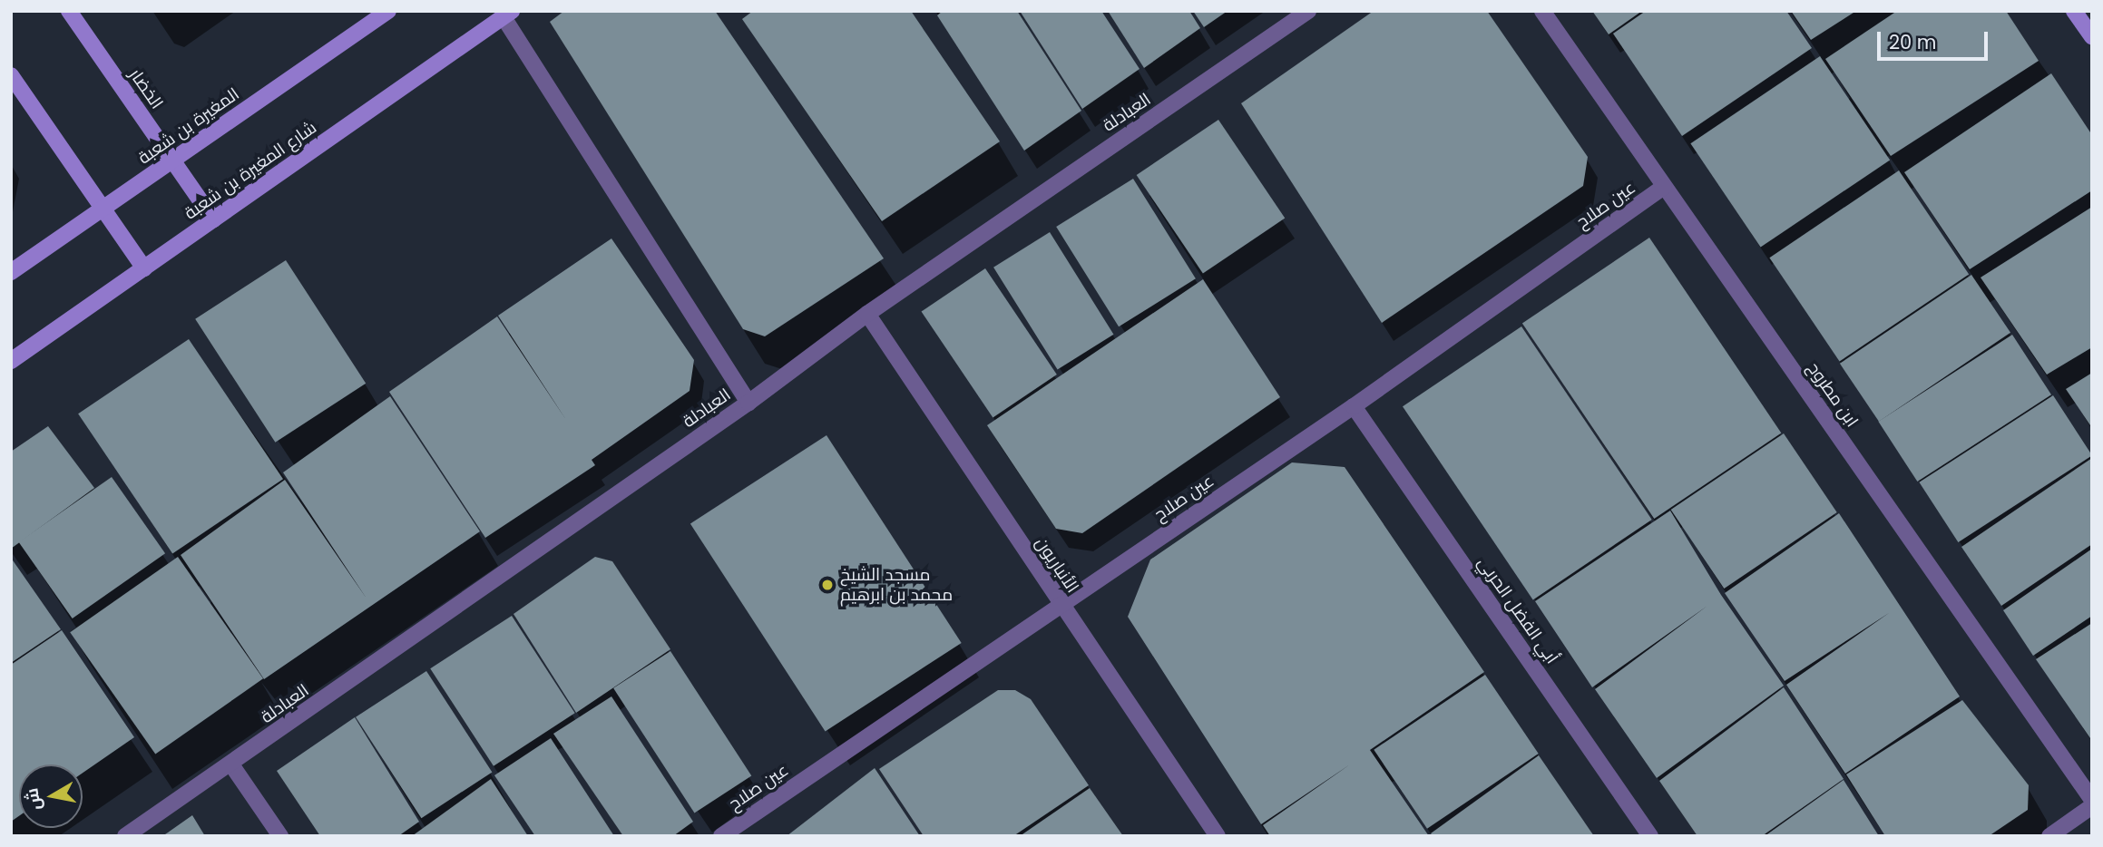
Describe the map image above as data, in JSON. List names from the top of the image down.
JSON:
{
  "streets": {
    "street": [
      "الخضار",
      "العبادلة",
      "المغيرة بن شعبة",
      "شارع المغيرة بن شعبة",
      "عين صلاح",
      "ابن مطروح",
      "الأنباريون",
      "أبي الفضل الحربي"
    ]
  },
  "crossings": [
    ["الخضار", "المغيرة بن شعبة"],
    ["الخضار", "شارع المغيرة بن شعبة"],
    ["العبادلة", "الأنباريون"],
    ["عين صلاح", "ابن مطروح"],
    ["عين صلاح", "الأنباريون"],
    ["عين صلاح", "أبي الفضل الحربي"]
  ],
  "places": ["مسجد الشيخ محمد بن ابرهيم"],
  "scale_bar": "20 m",
  "north": "left"
}
